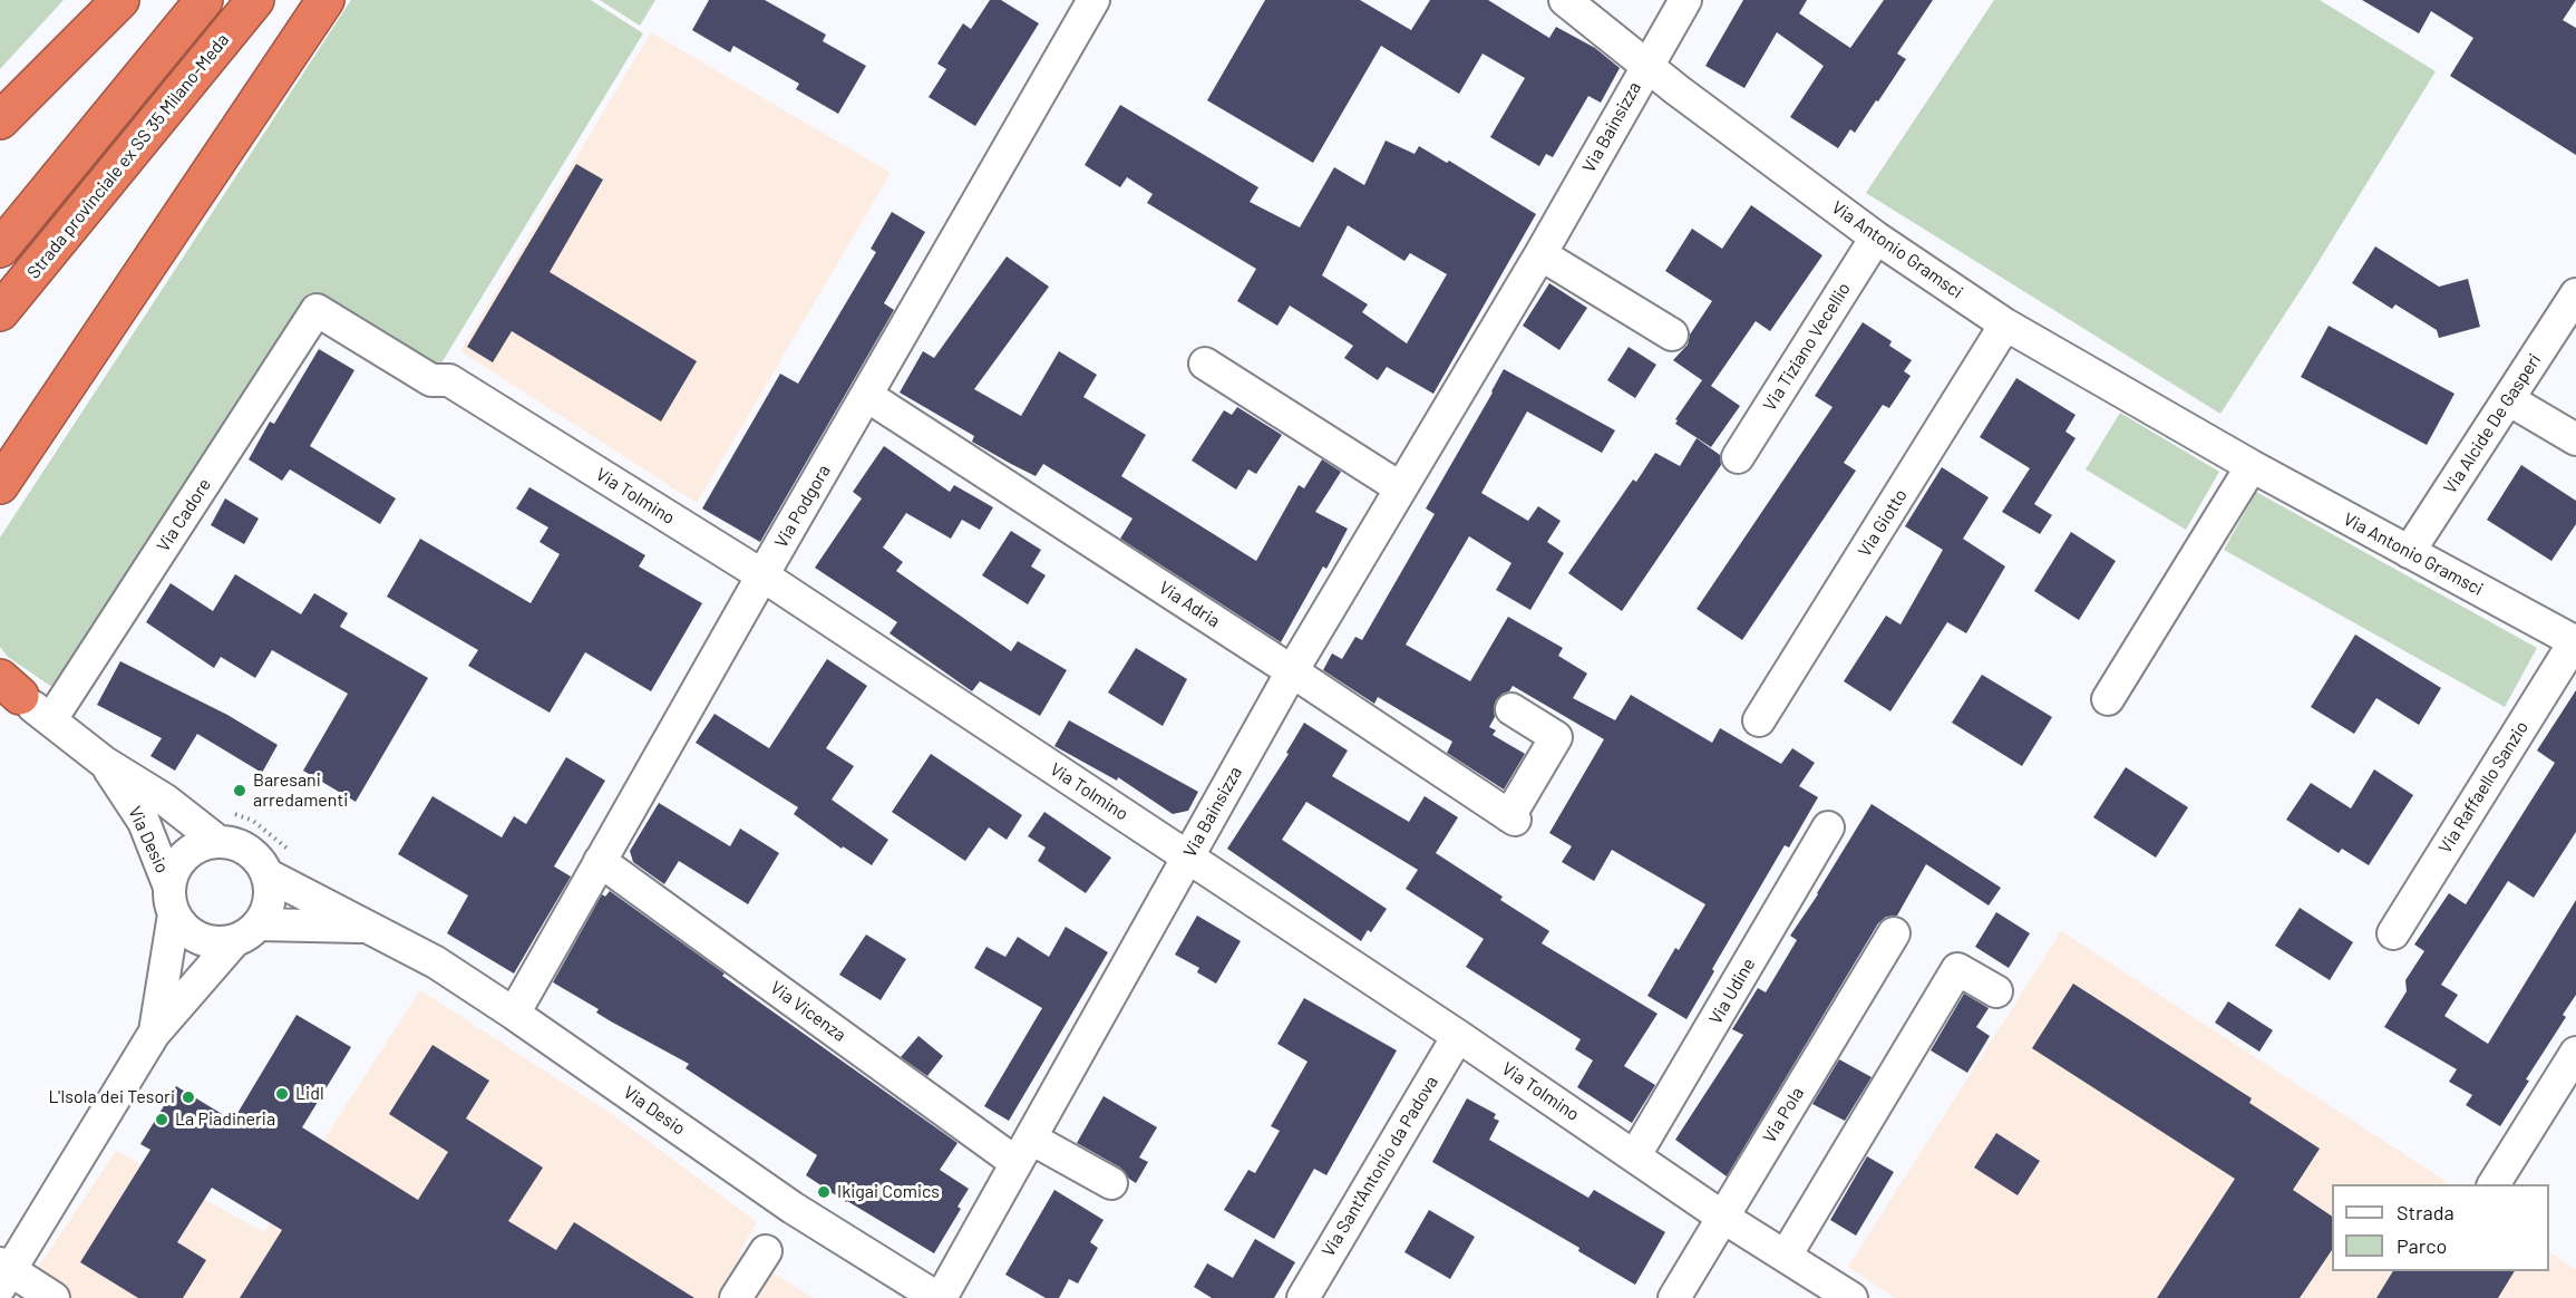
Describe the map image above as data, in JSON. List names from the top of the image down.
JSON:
{
  "streets": {
    "highway": ["Strada provinciale ex SS 35 Milano-Meda"],
    "street": [
      "Via Bainsizza",
      "Via Antonio Gramsci",
      "Via Tiziano Vecellio",
      "Via Alcide De Gasperi",
      "Via Tolmino",
      "Via Podgora",
      "Via Cadore",
      "Via Giotto",
      "Via Adria",
      "Via Raffaello Sanzio",
      "Via Desio",
      "Via Udine",
      "Via Vicenza",
      "Via Pola",
      "Via Sant'Antonio da Padova"
    ]
  },
  "crossings": [
    ["Via Bainsizza", "Via Antonio Gramsci"],
    ["Via Bainsizza", "Via Tolmino"],
    ["Via Bainsizza", "Via Adria"],
    ["Via Bainsizza", "Via Desio"],
    ["Via Bainsizza", "Via Vicenza"],
    ["Via Antonio Gramsci", "Via Tiziano Vecellio"],
    ["Via Antonio Gramsci", "Via Alcide De Gasperi"],
    ["Via Antonio Gramsci", "Via Giotto"],
    ["Via Antonio Gramsci", "Via Raffaello Sanzio"],
    ["Via Tolmino", "Via Podgora"],
    ["Via Tolmino", "Via Cadore"],
    ["Via Tolmino", "Via Udine"],
    ["Via Tolmino", "Via Pola"],
    ["Via Tolmino", "Via Sant'Antonio da Padova"],
    ["Via Podgora", "Via Adria"],
    ["Via Podgora", "Via Desio"],
    ["Via Podgora", "Via Vicenza"],
    ["Via Cadore", "Via Desio"]
  ],
  "places": [
    "Baresani arredamenti",
    "Lidl",
    "L'Isola dei Tesori",
    "La Piadineria",
    "Ikigai Comics"
  ],
  "legend": ["Strada", "Parco"]
}
